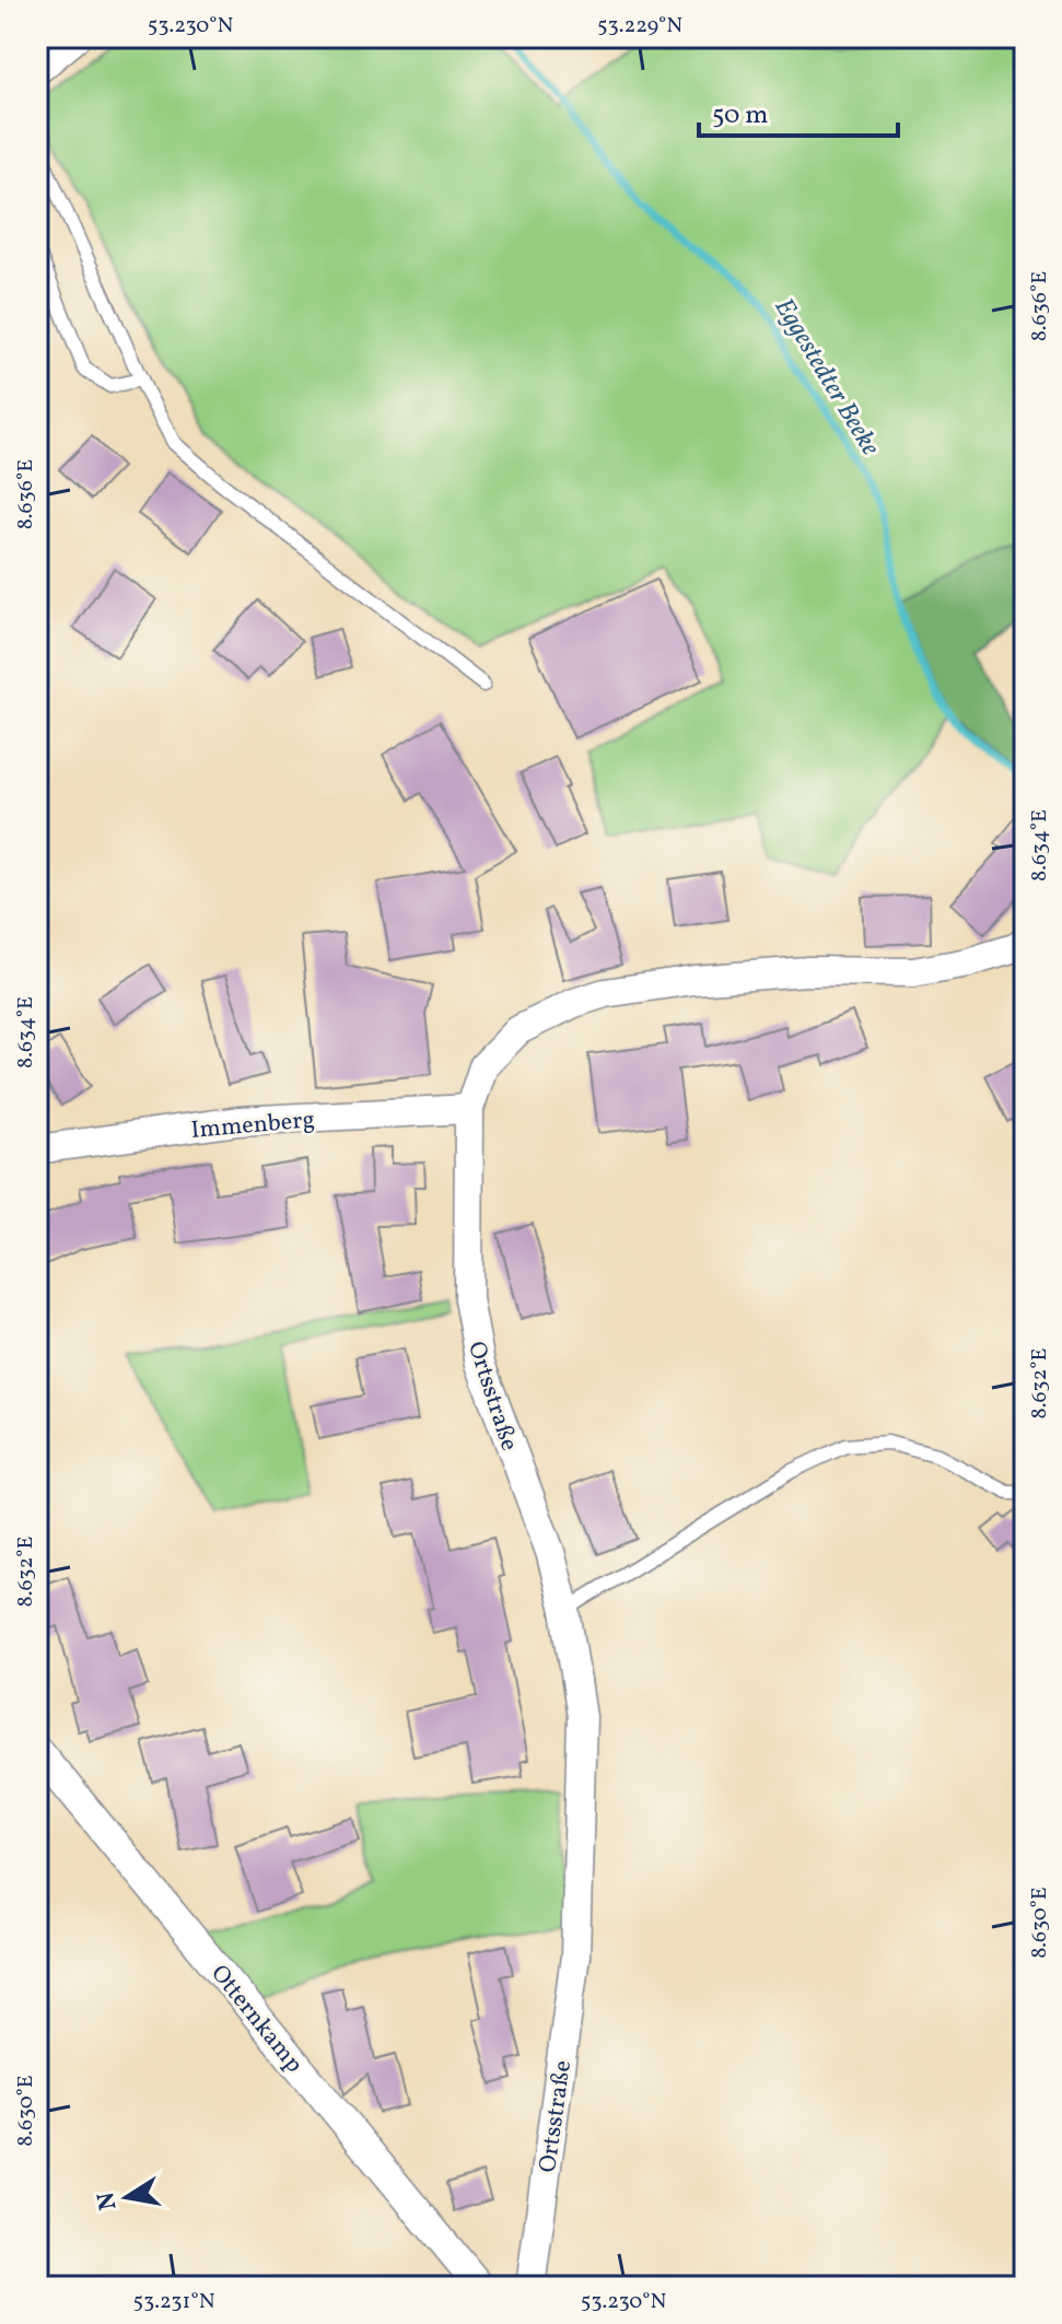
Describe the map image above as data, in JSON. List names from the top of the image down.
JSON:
{
  "streets": {
    "street": ["Immenberg", "Ortsstraße", "Otternkamp"]
  },
  "crossings": [
    ["Immenberg", "Ortsstraße"]
  ],
  "water": ["Eggestedter Beeke"],
  "scale_bar": "50 m",
  "north": "left",
  "coordinates": [
    "53.230°N",
    "53.229°N",
    "8.636°E",
    "8.634°E",
    "8.632°E",
    "8.630°E",
    "53.231°N"
  ]
}
